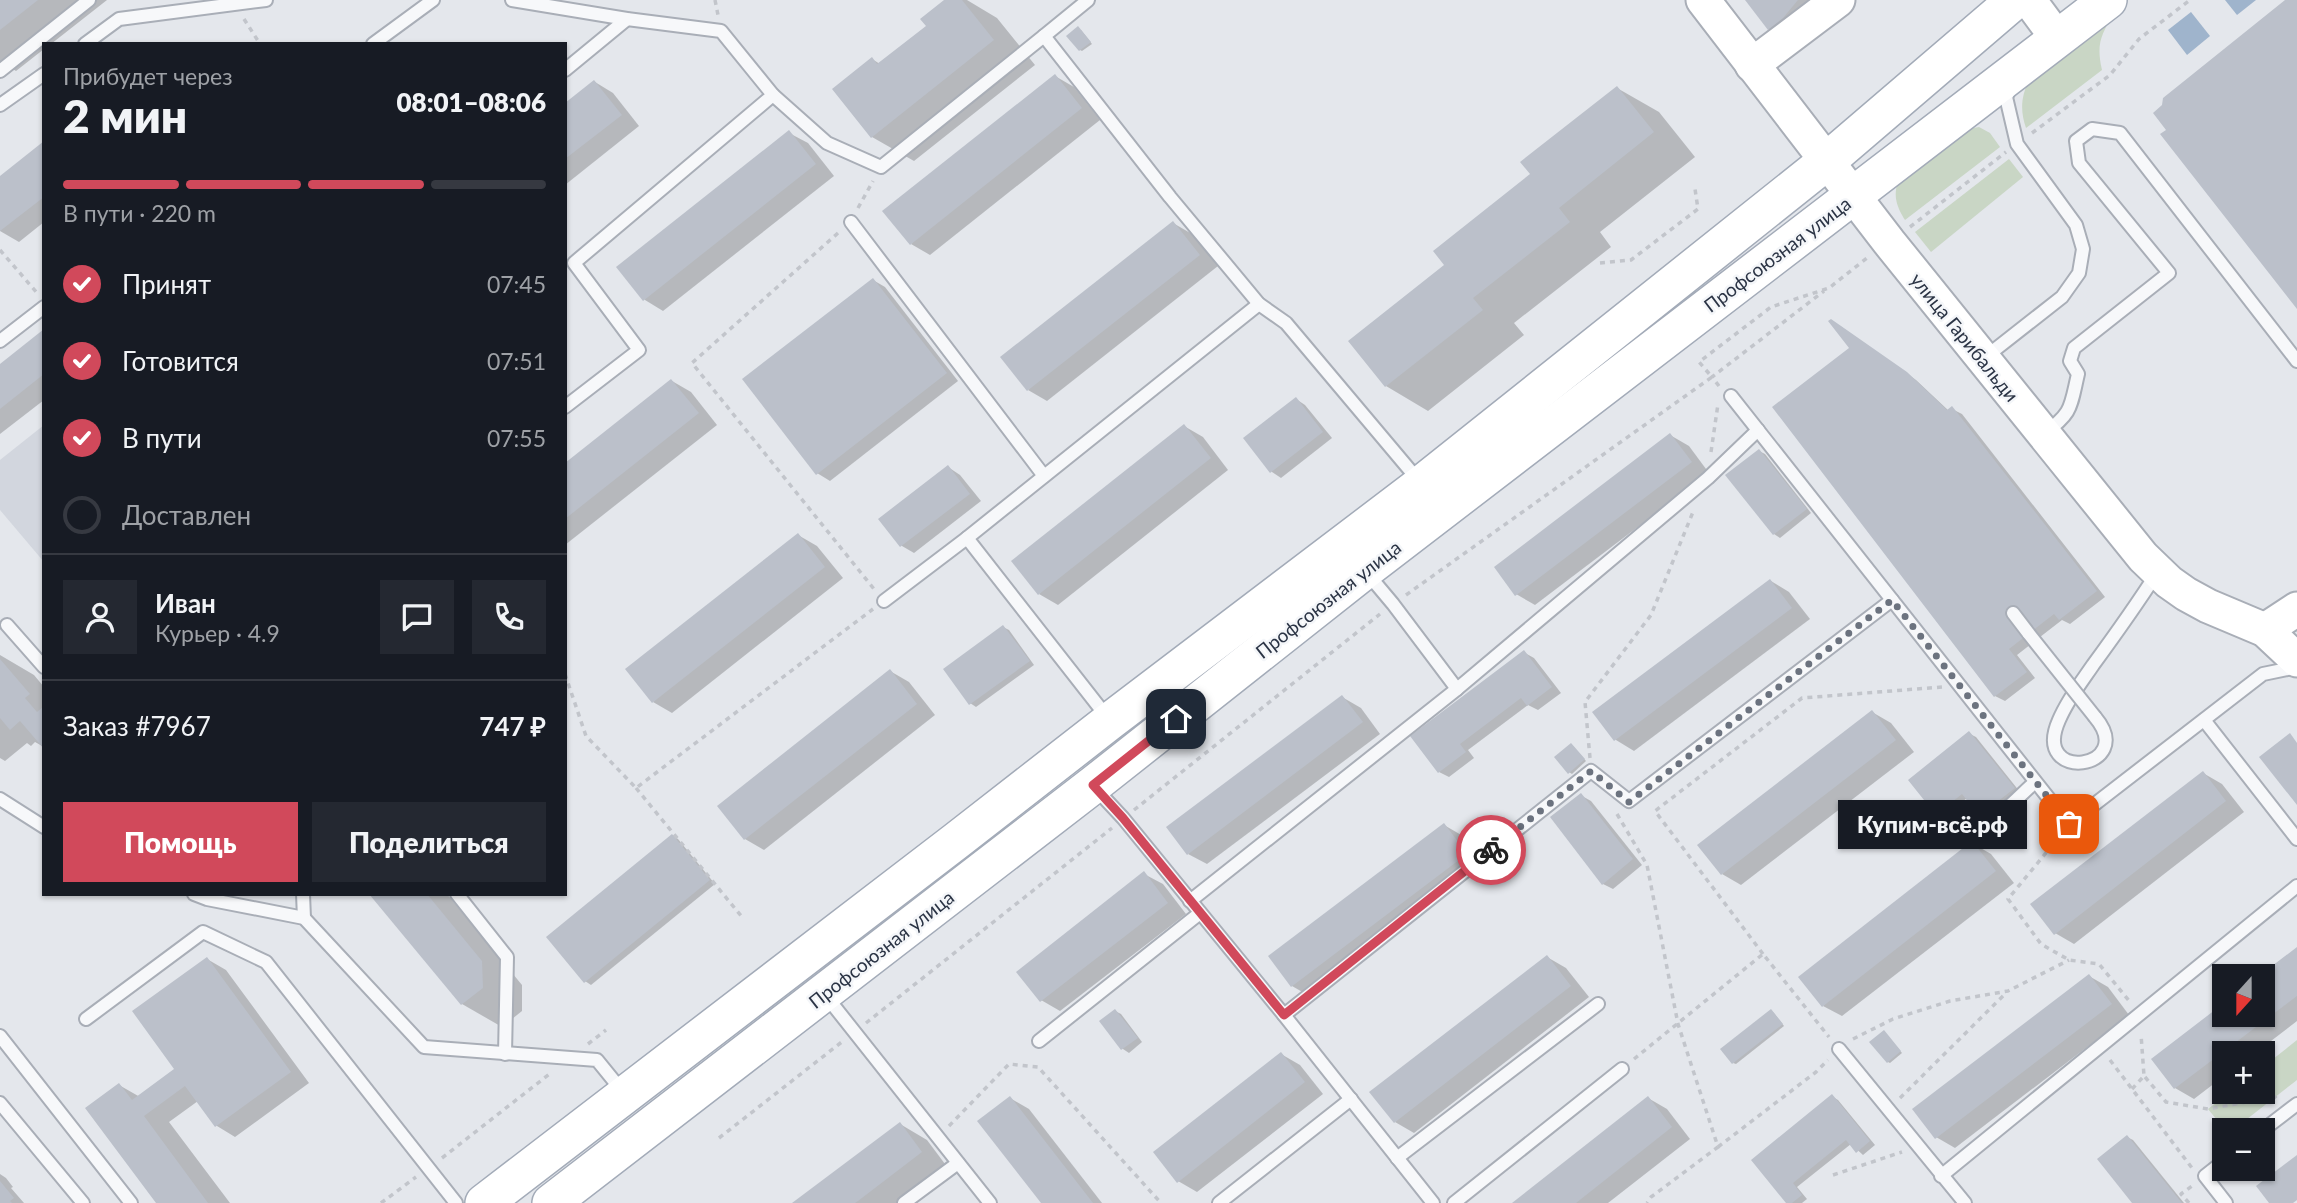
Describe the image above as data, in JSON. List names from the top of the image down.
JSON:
{
  "streets": {
    "main road": ["Профсоюзная улица"],
    "street": ["улица Гарибальди"]
  },
  "crossings": [
    ["Профсоюзная улица", "улица Гарибальди"]
  ],
  "places": ["Купим-всё.рф"],
  "north": "bottom",
  "page": {
    "heading": ["2 мин", "Прибудет через", "08:01–08:06"],
    "panel": [
      "Иван",
      "Курьер · 4.9",
      "Заказ #7967",
      "747 ₽"
    ],
    "bar": "В пути · 220 m",
    "list": [
      ["Принят", "07:45"],
      ["Готовится", "07:51"],
      ["В пути", "07:55"],
      "Доставлен"
    ],
    "buttons": ["Помощь", "Поделиться"],
    "bubble": "Купим-всё.рф",
    "map_buttons": ["+", "−"]
  }
}
